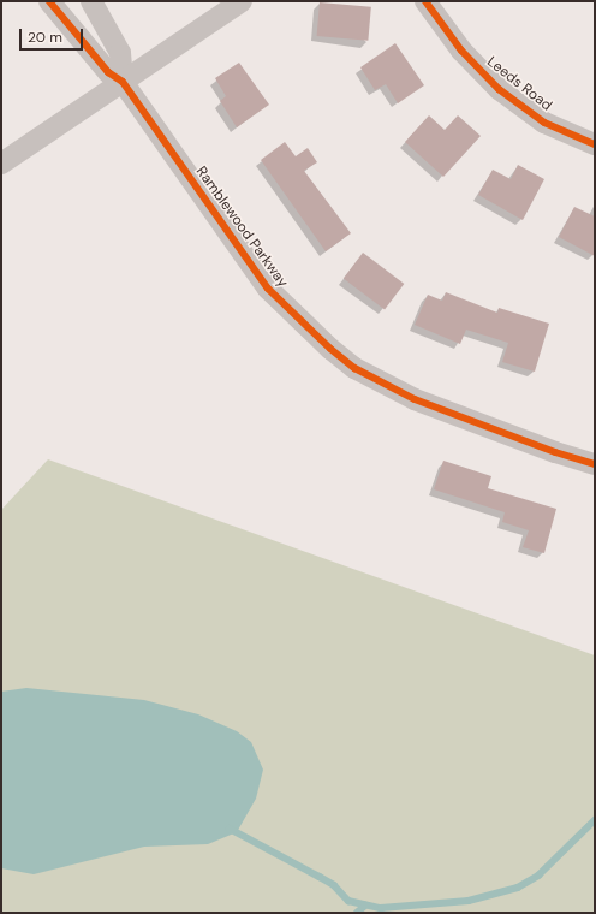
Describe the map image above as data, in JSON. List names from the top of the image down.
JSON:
{
  "streets": {
    "street": ["Leeds Road", "Ramblewood Parkway"]
  },
  "scale_bar": "20 m"
}
